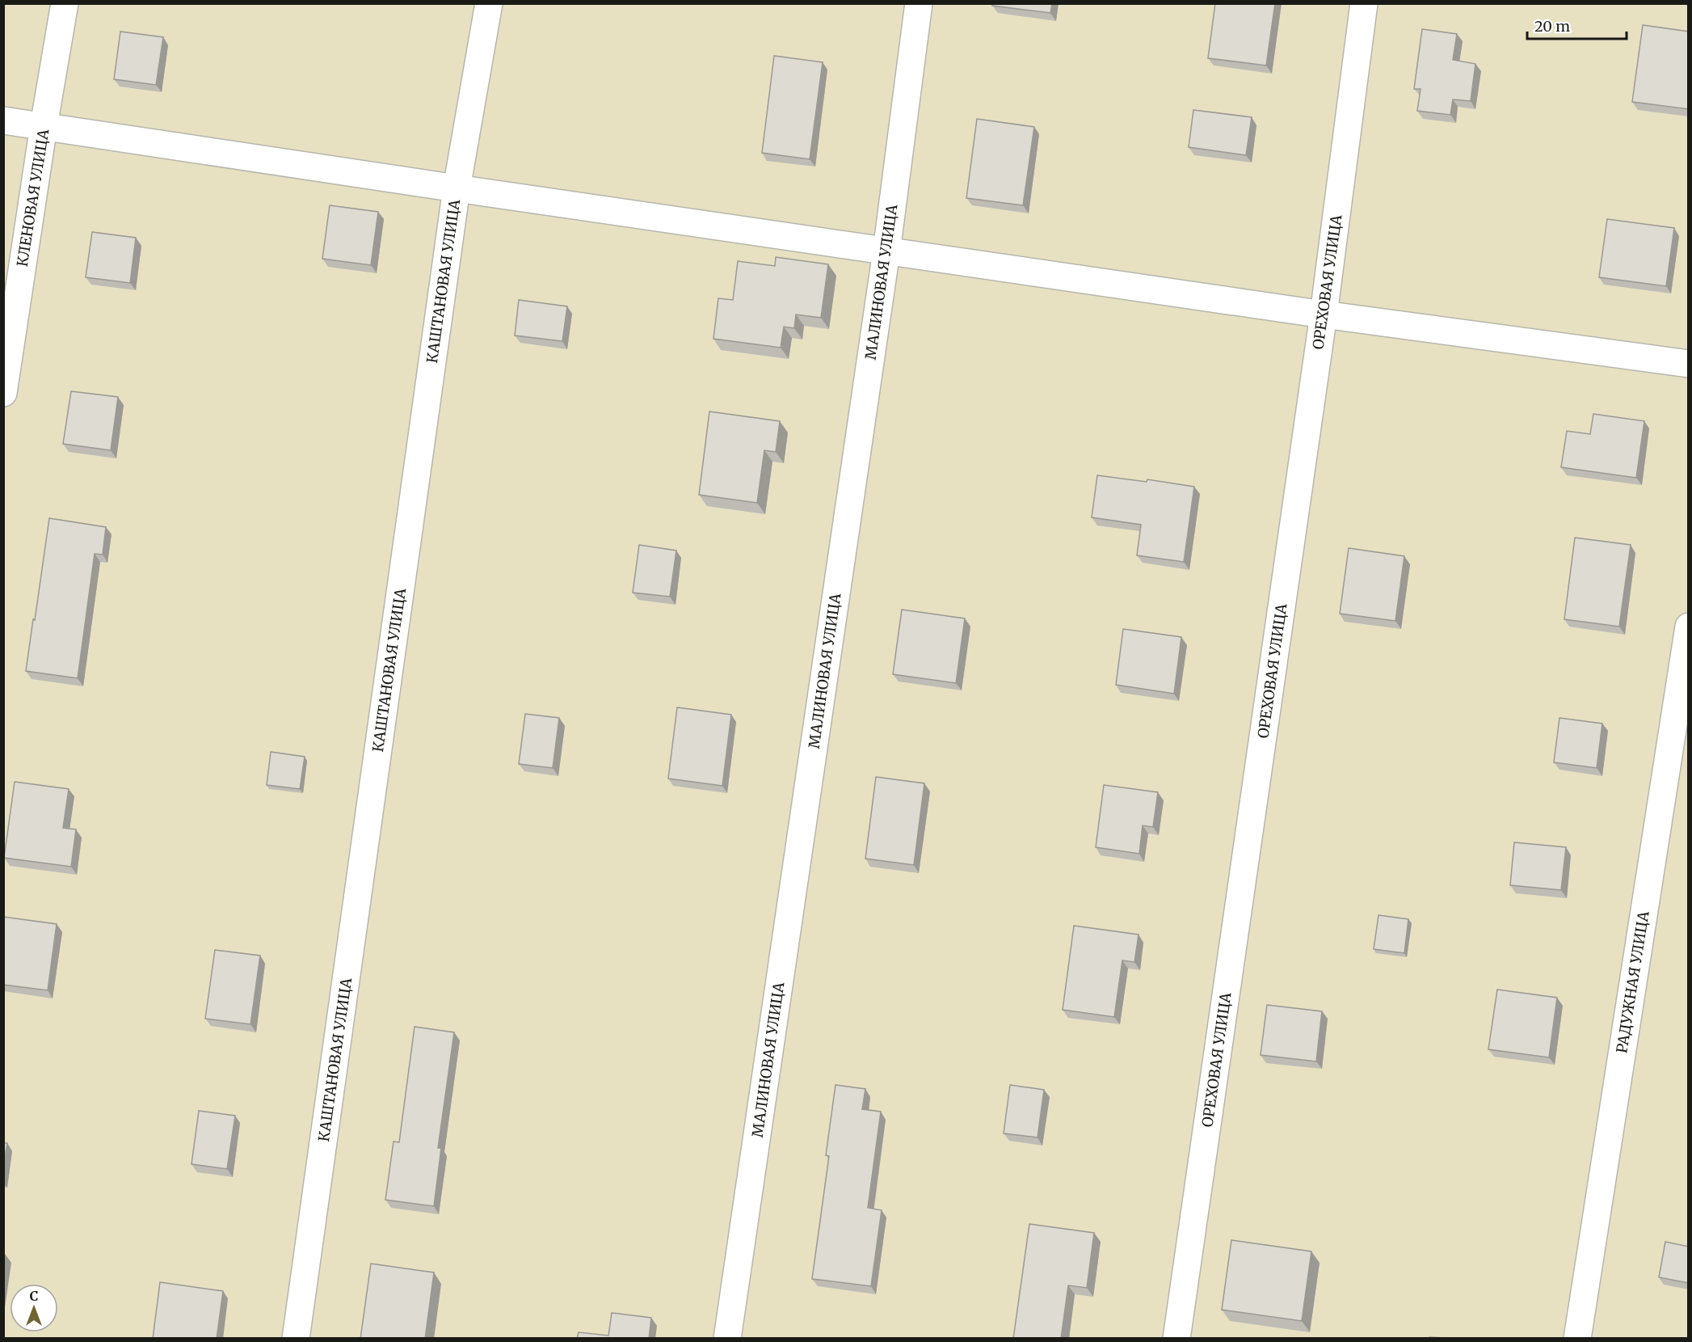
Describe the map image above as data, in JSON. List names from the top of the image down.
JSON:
{
  "streets": {
    "street": [
      "КЛЕНОВАЯ УЛИЦА",
      "КАШТАНОВАЯ УЛИЦА",
      "МАЛИНОВАЯ УЛИЦА",
      "ОРЕХОВАЯ УЛИЦА",
      "РАДУЖНАЯ УЛИЦА"
    ]
  },
  "scale_bar": "20 m",
  "north": "top"
}
